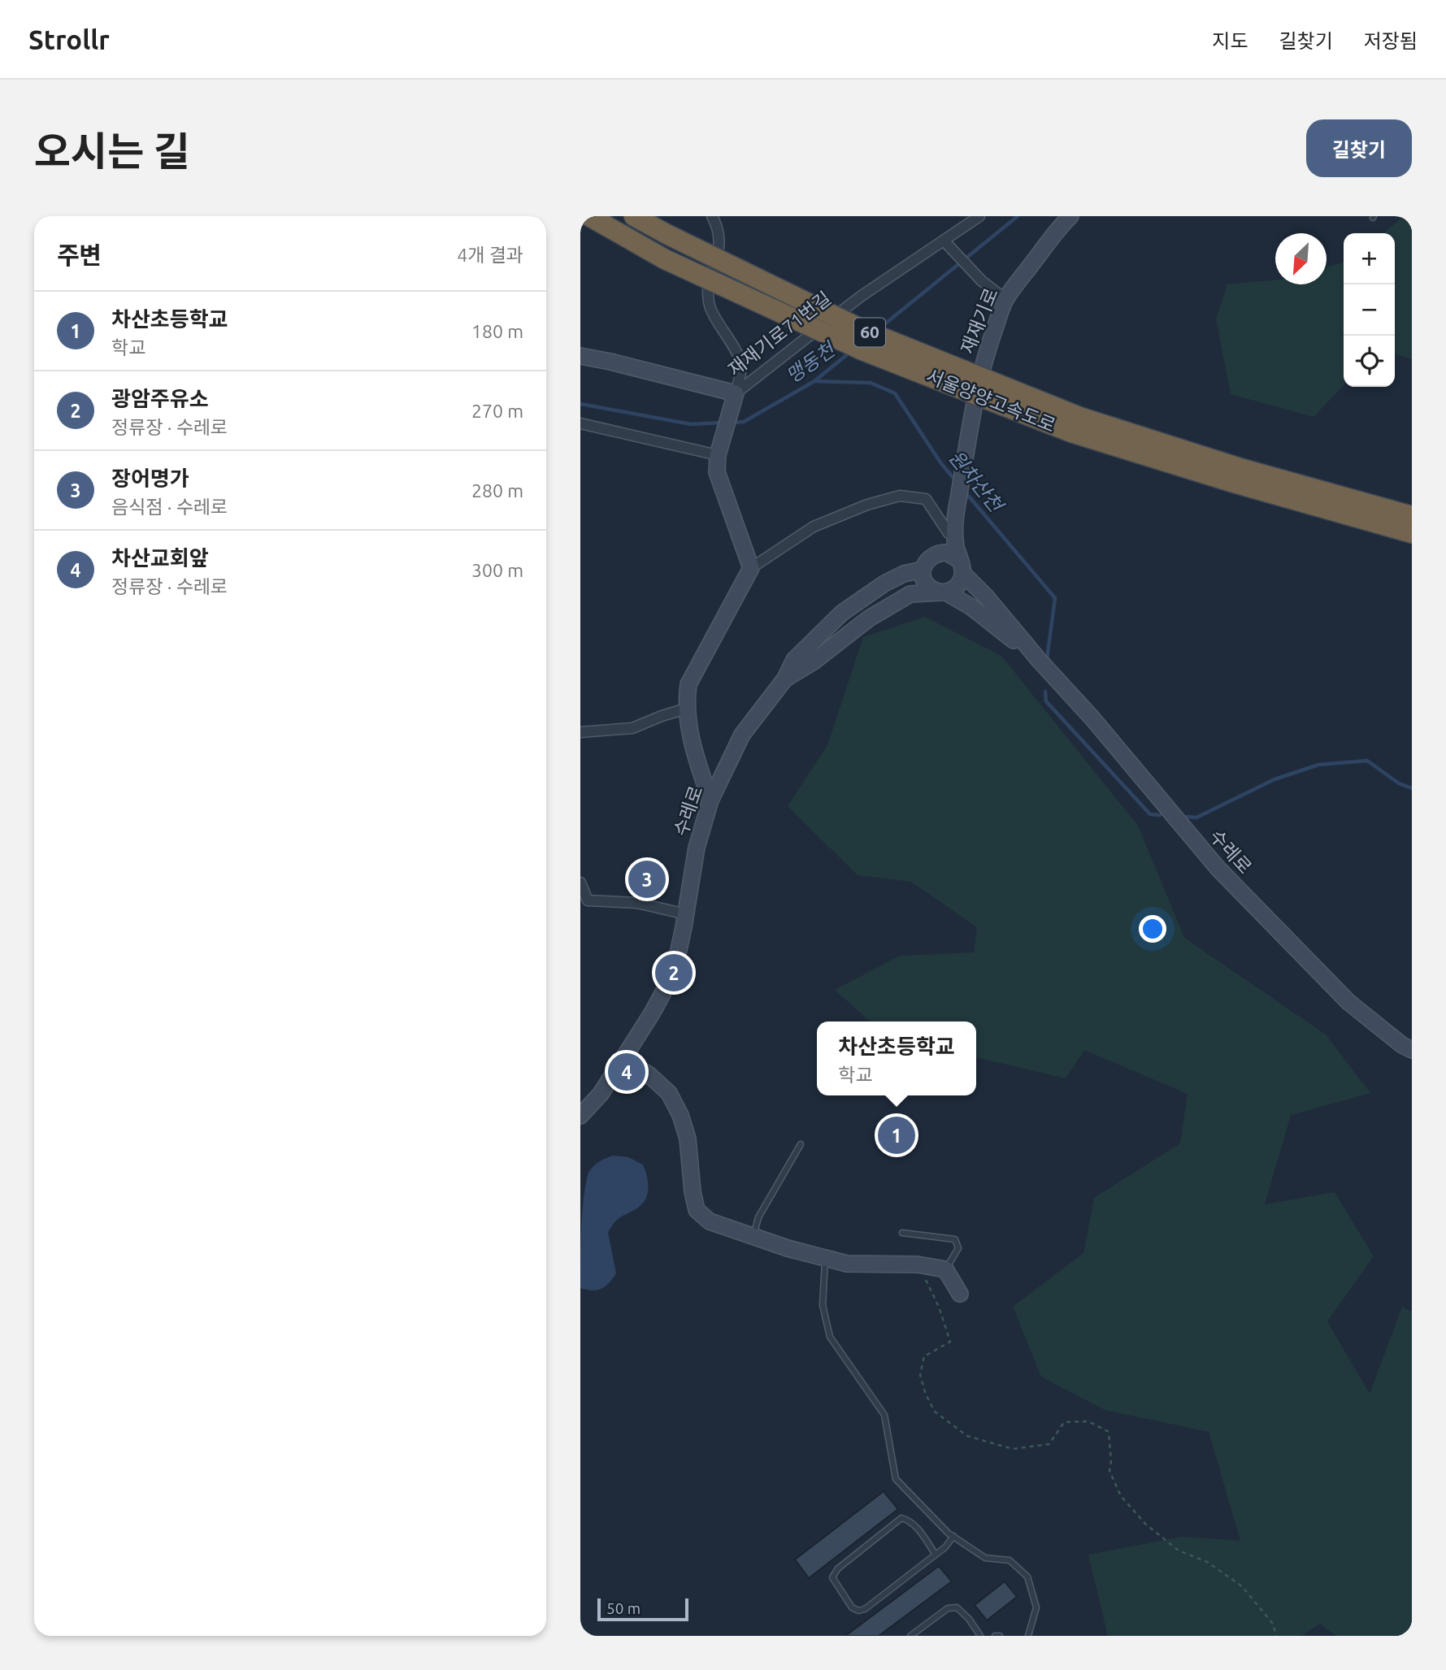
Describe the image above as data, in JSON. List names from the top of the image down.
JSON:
{
  "streets": {
    "highway": ["60", "서울양양고속도로"],
    "main road": ["재재기로", "재재기로71번길", "수레로"]
  },
  "water": ["맹동천", "원차산천"],
  "scale_bar": "50 m",
  "north": "bottom left",
  "page": {
    "header": "Strollr",
    "nav": ["지도", "길찾기", "저장됨"],
    "title": "오시는 길",
    "buttons": "길찾기",
    "heading": ["주변", "4개 결과"],
    "map_buttons": ["+", "−"],
    "list": [
      {
        "mark": "1",
        "name": "차산초등학교",
        "note": "학교",
        "value": "180 m"
      },
      {
        "mark": "2",
        "name": "광암주유소",
        "note": "정류장 · 수레로",
        "value": "270 m"
      },
      {
        "mark": "3",
        "name": "장어명가",
        "note": "음식점 · 수레로",
        "value": "280 m"
      },
      {
        "mark": "4",
        "name": "차산교회앞",
        "note": "정류장 · 수레로",
        "value": "300 m"
      }
    ],
    "pins": [
      "3",
      "2",
      "4",
      "1"
    ],
    "popup": ["차산초등학교", "학교"],
    "scale": "50 m"
  }
}
